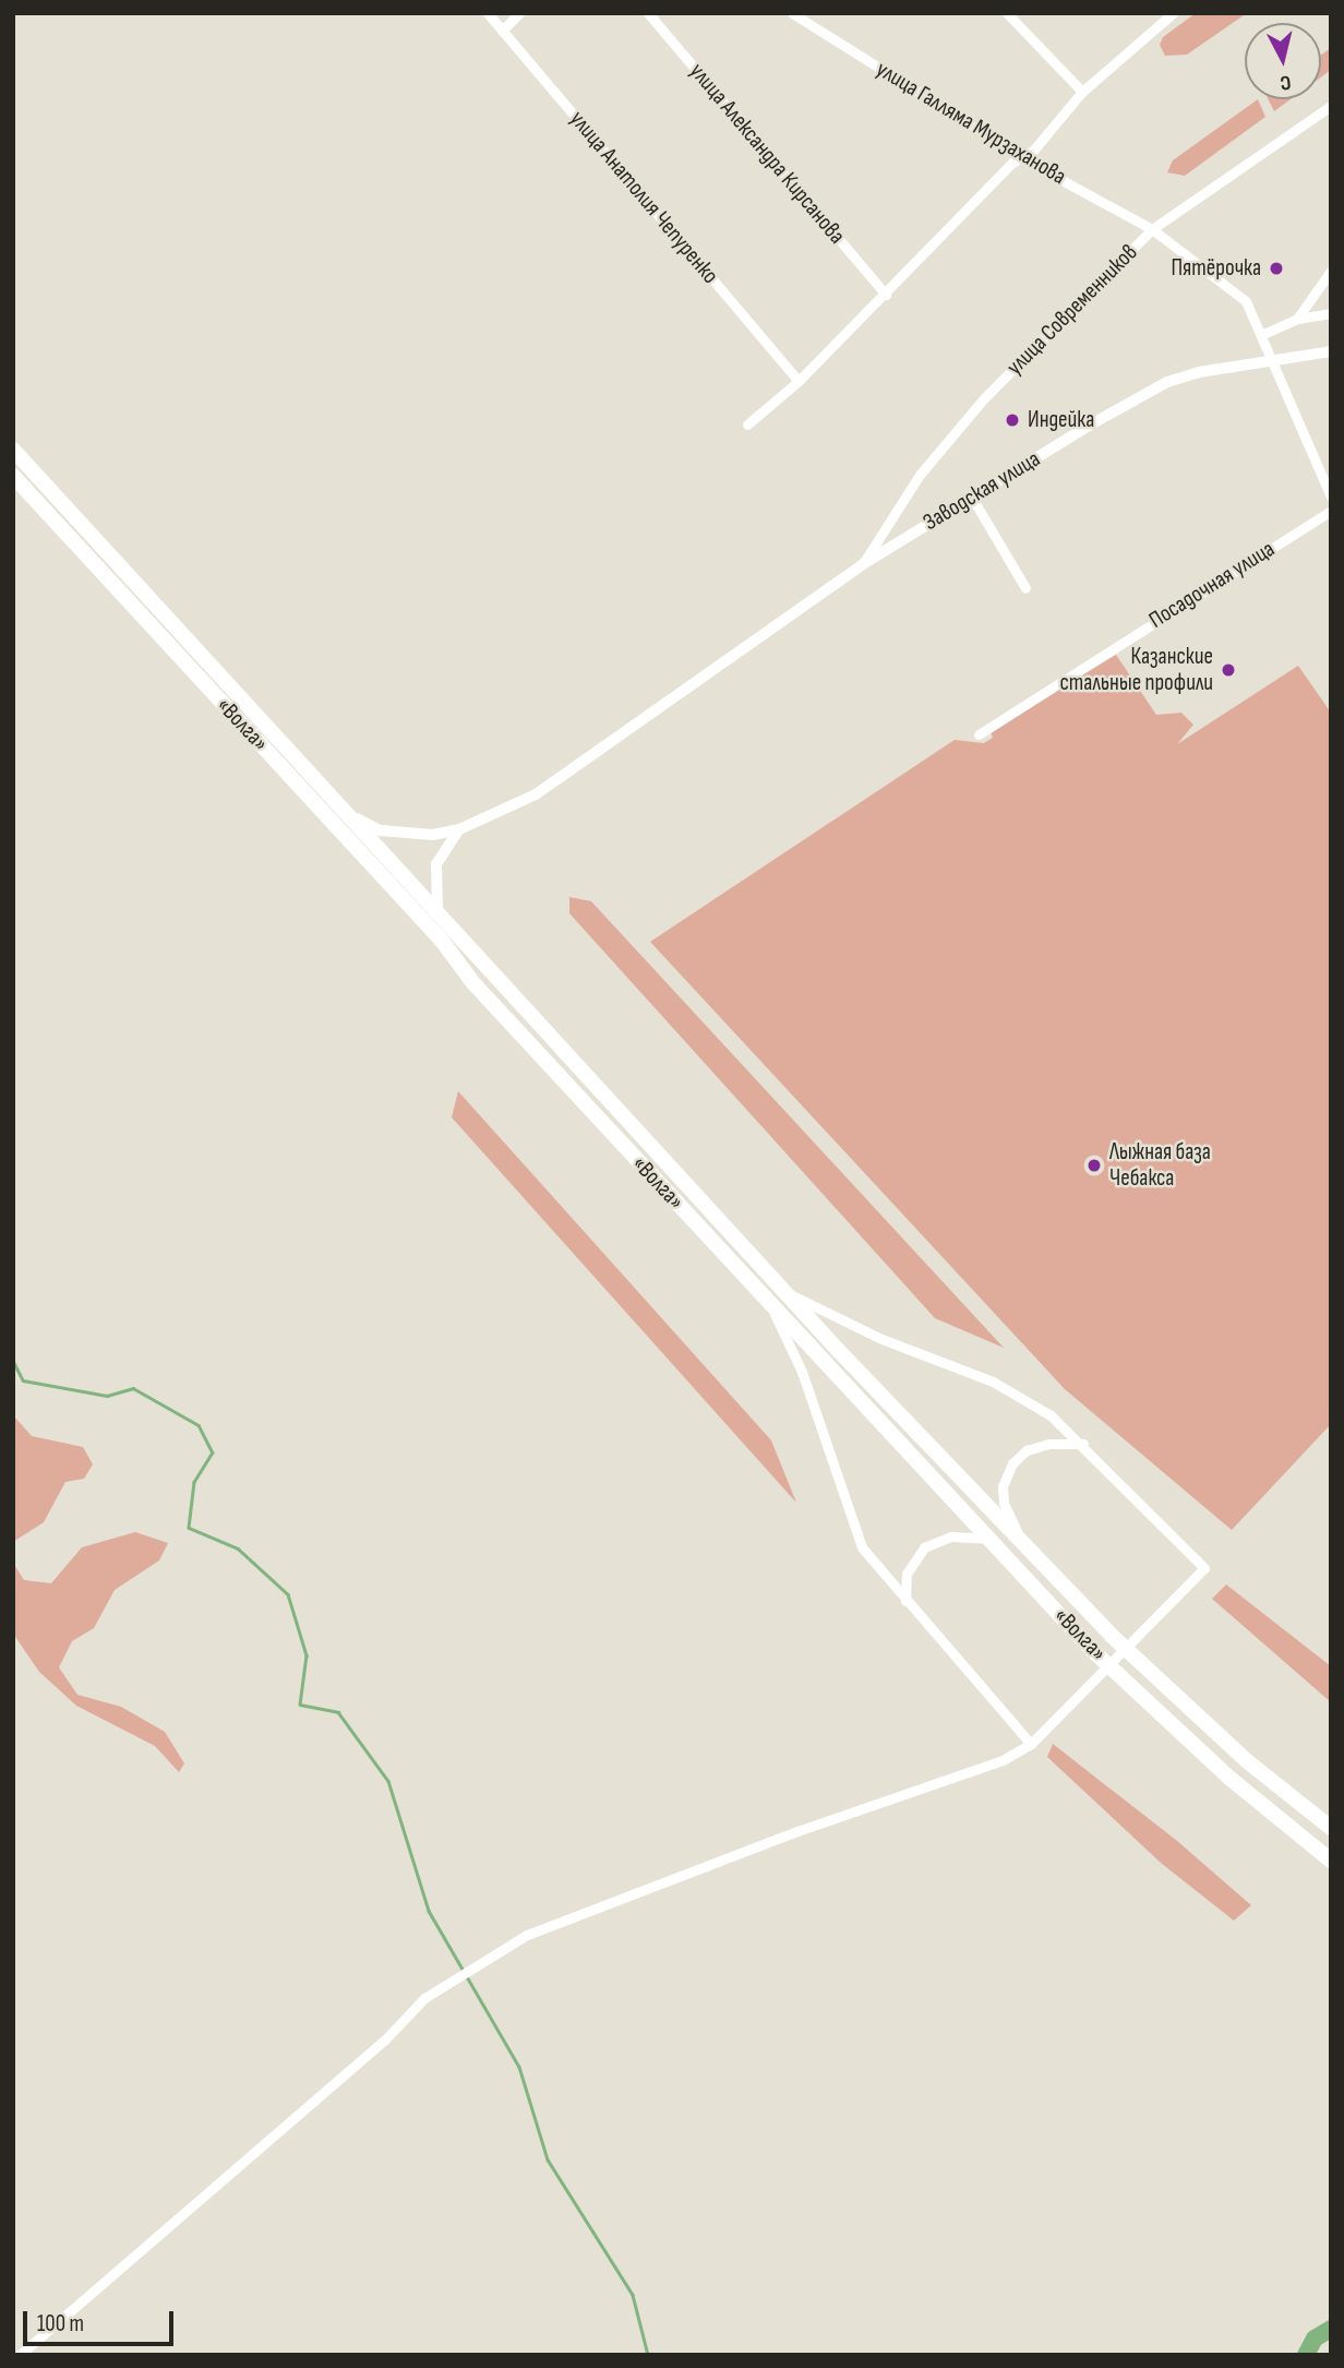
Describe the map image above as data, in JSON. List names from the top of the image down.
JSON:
{
  "streets": {
    "highway": ["«Волга»"],
    "street": [
      "улица Галляма Мурзаханова",
      "улица Александра Кирсанова",
      "улица Анатолия Чепуренко",
      "улица Современников",
      "Заводская улица",
      "Посадочная улица"
    ]
  },
  "crossings": [
    ["улица Галляма Мурзаханова", "улица Современников"],
    ["улица Галляма Мурзаханова", "Заводская улица"],
    ["улица Современников", "Заводская улица"]
  ],
  "places": [
    "Пятёрочка",
    "Индейка",
    "Казанские стальные профили",
    "Лыжная база Чебакса"
  ],
  "scale_bar": "100 m",
  "north": "bottom"
}
